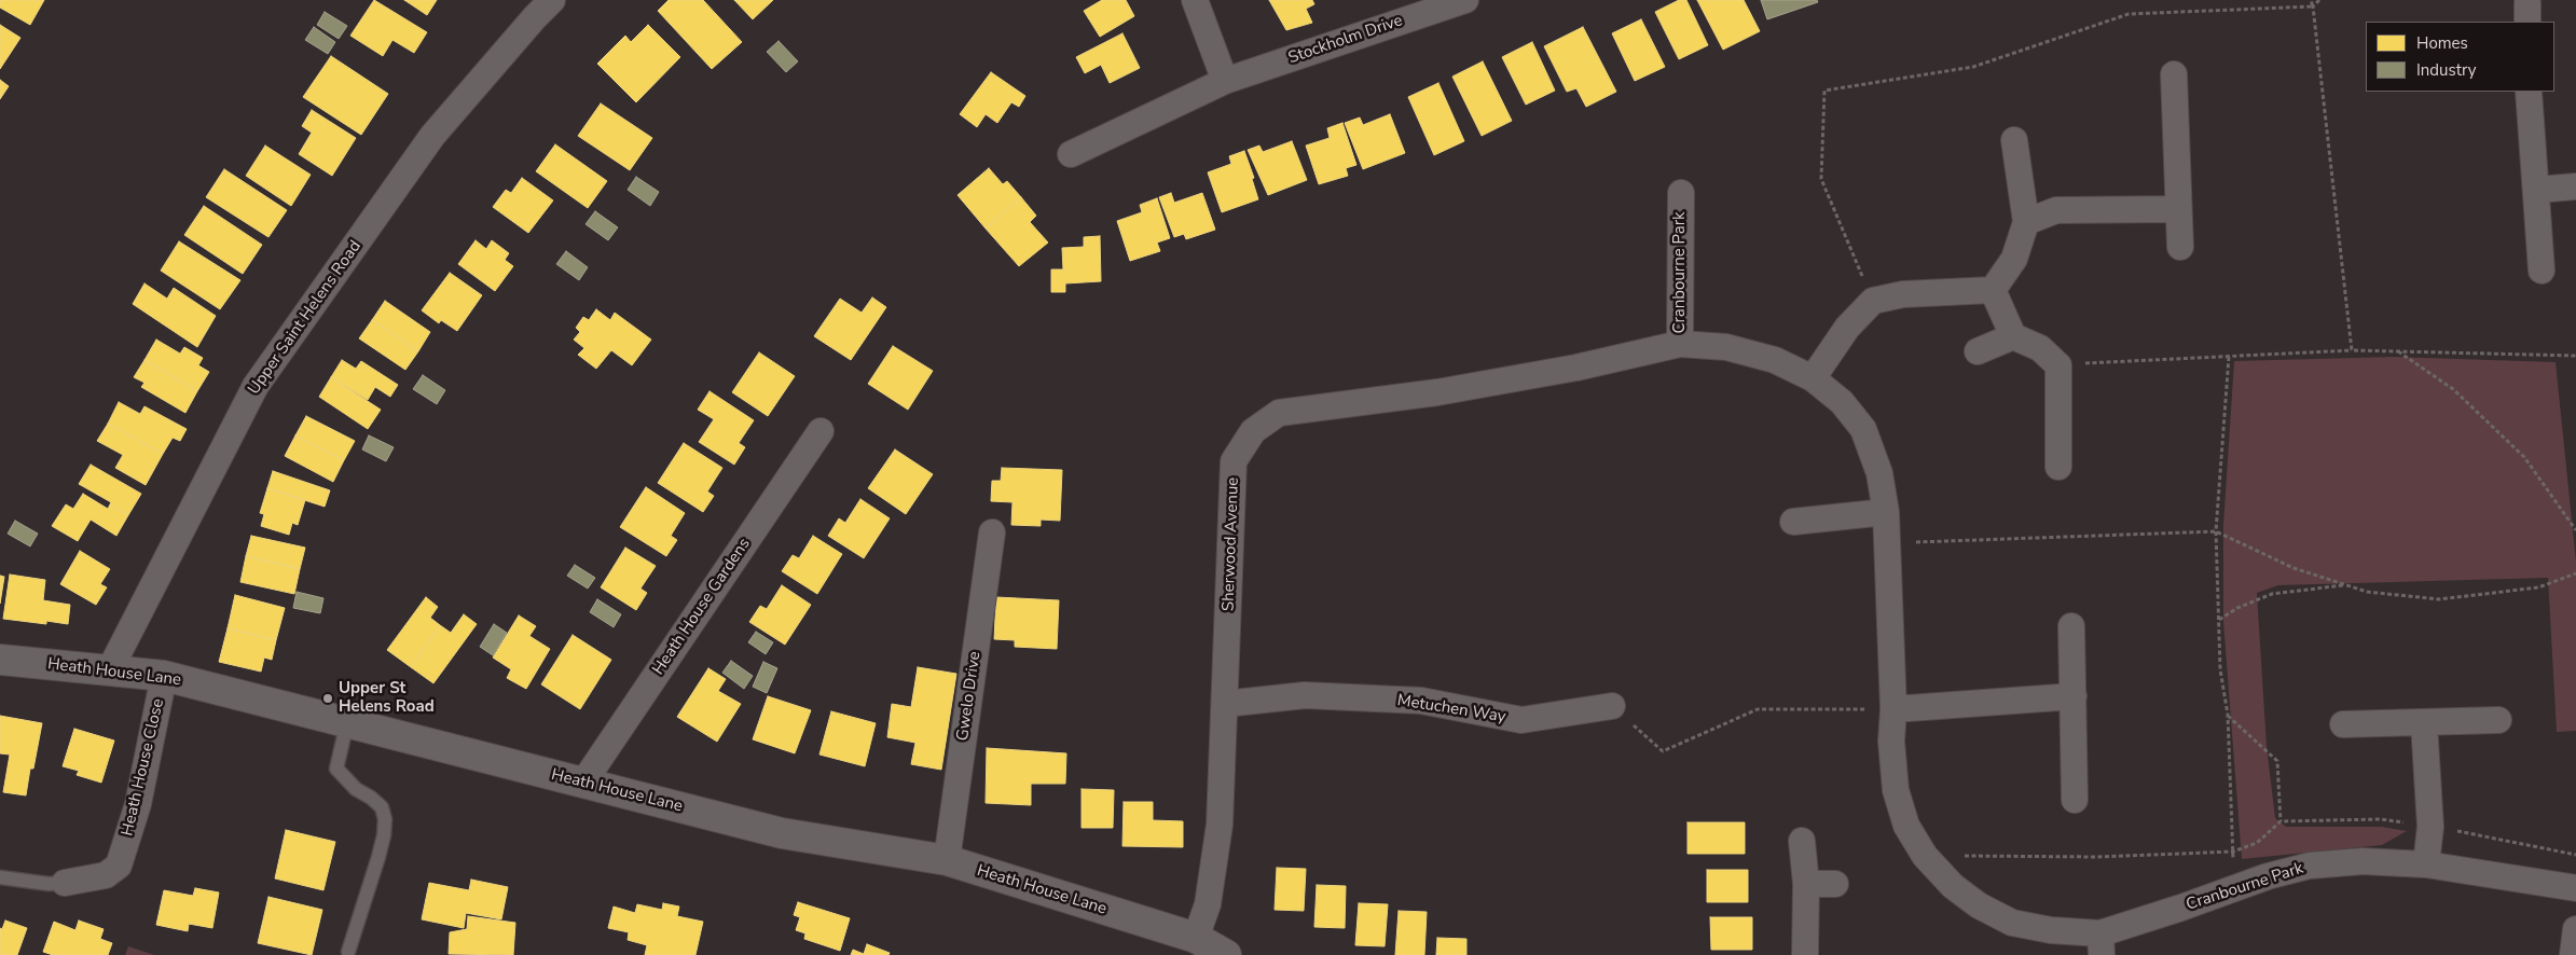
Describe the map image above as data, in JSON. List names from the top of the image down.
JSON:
{
  "streets": {
    "street": [
      "Stockholm Drive",
      "Cranbourne Park",
      "Upper Saint Helens Road",
      "Sherwood Avenue",
      "Heath House Gardens",
      "Heath House Lane",
      "Gwelo Drive",
      "Metuchen Way",
      "Heath House Close"
    ]
  },
  "crossings": [
    ["Cranbourne Park", "Sherwood Avenue"],
    ["Upper Saint Helens Road", "Heath House Lane"],
    ["Sherwood Avenue", "Heath House Lane"],
    ["Sherwood Avenue", "Metuchen Way"],
    ["Heath House Gardens", "Heath House Lane"],
    ["Heath House Lane", "Gwelo Drive"],
    ["Heath House Lane", "Heath House Close"]
  ],
  "places": ["Upper St Helens Road"],
  "legend": ["Homes", "Industry"]
}
